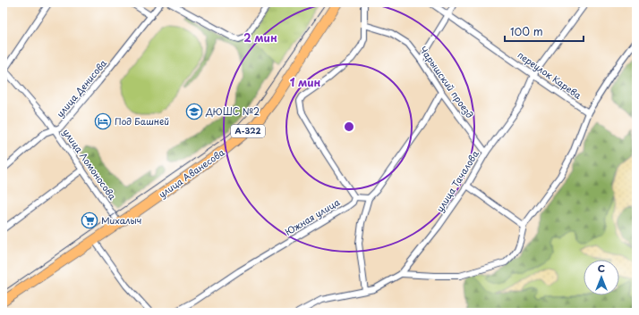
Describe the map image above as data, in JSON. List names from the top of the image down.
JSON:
{
  "streets": {
    "highway": ["А-322", "улица Аванесова"],
    "street": [
      "переулок Карева",
      "Чарышский проезд",
      "улица Денисова",
      "улица Ломоносова",
      "улица Тачалова",
      "Южная улица"
    ]
  },
  "crossings": [
    ["переулок Карева", "улица Тачалова"],
    ["Чарышский проезд", "улица Тачалова"],
    ["улица Денисова", "улица Ломоносова"],
    ["улица Ломоносова", "улица Аванесова"]
  ],
  "places": {
    "school or university": ["ДЮШС №2"],
    "hotel": ["Под Башней"],
    "supermarket": ["Михалыч"]
  },
  "scale_bar": "100 m",
  "north": "top",
  "rings": ["2 мин", "1 мин"]
}
